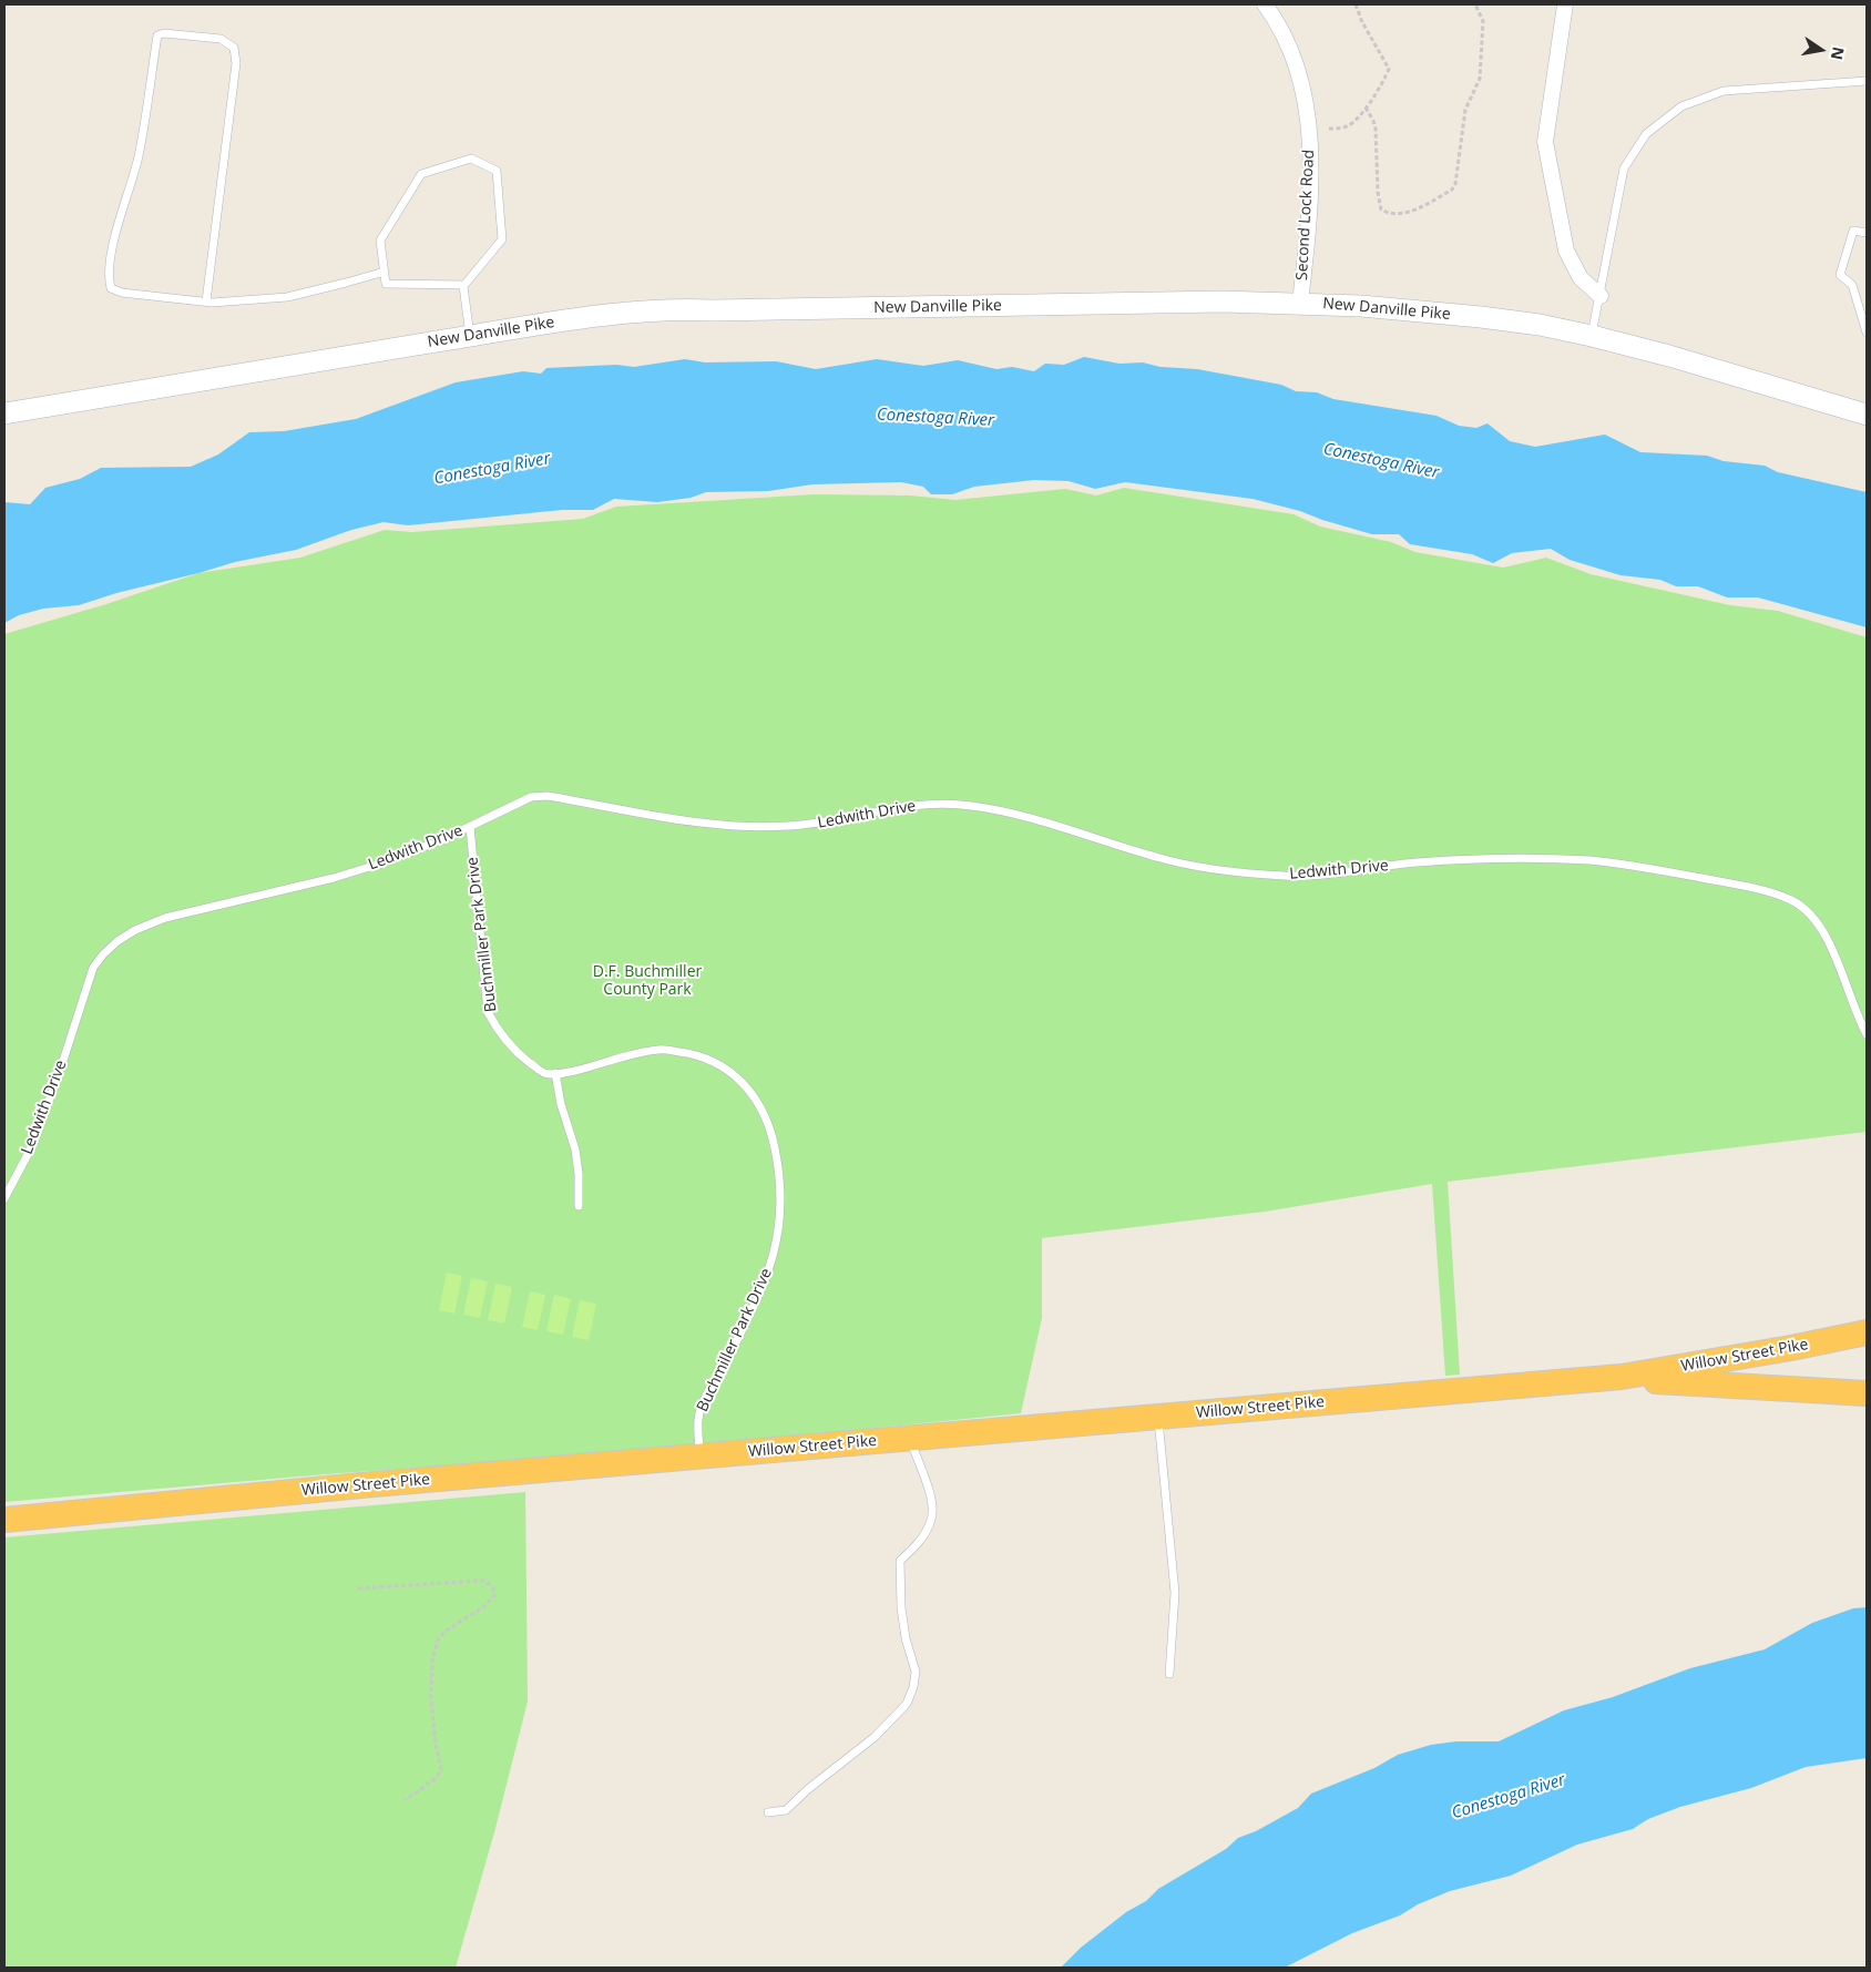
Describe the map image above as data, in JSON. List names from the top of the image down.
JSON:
{
  "streets": {
    "highway": ["Willow Street Pike"],
    "main road": ["New Danville Pike"],
    "street": ["Second Lock Road"],
    "lane": ["Ledwith Drive", "Buchmiller Park Drive"]
  },
  "crossings": [
    ["Second Lock Road", "New Danville Pike"],
    ["Ledwith Drive", "Buchmiller Park Drive"],
    ["Buchmiller Park Drive", "Willow Street Pike"]
  ],
  "water": ["Conestoga River"],
  "parks": ["D.F. Buchmiller County Park"],
  "north": "right"
}
